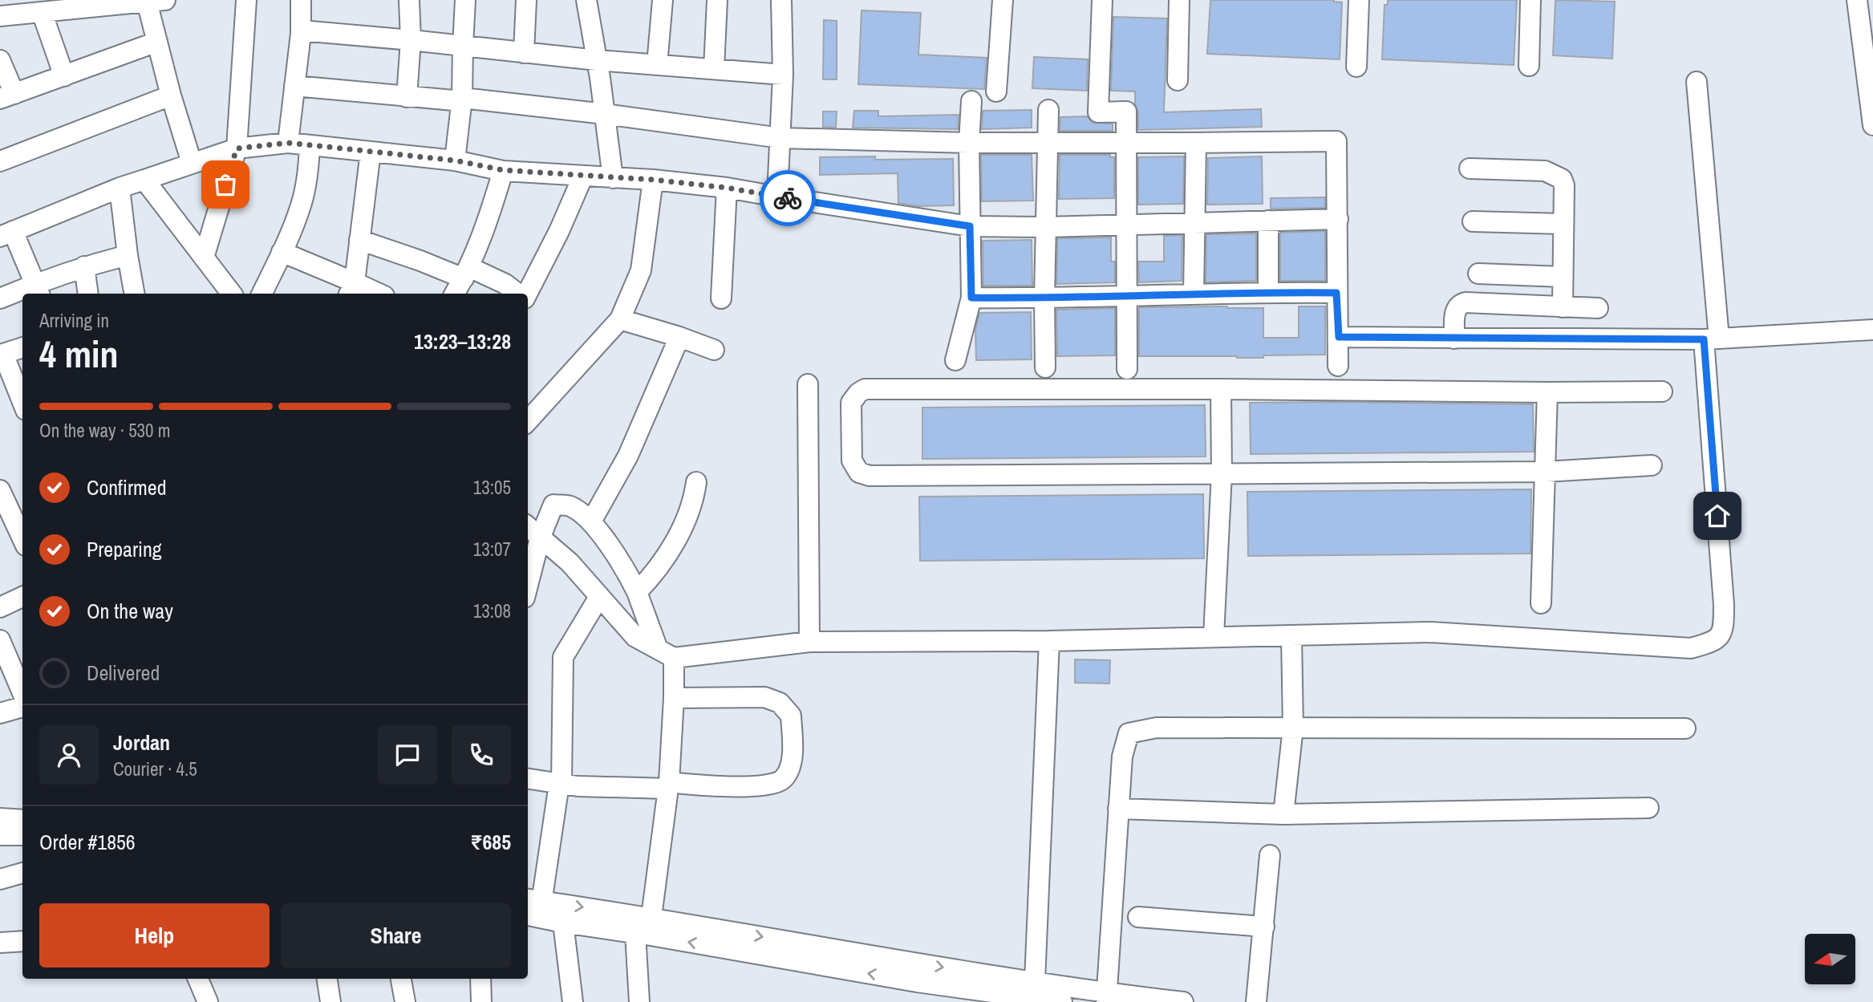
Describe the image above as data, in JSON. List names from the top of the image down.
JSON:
{
  "north": "left",
  "page": {
    "heading": ["4 min", "Arriving in", "13:23–13:28"],
    "panel": [
      "Jordan",
      "Courier · 4.5",
      "Order #1856",
      "₹685"
    ],
    "bar": "On the way · 530 m",
    "list": [
      ["Confirmed", "13:05"],
      ["Preparing", "13:07"],
      ["On the way", "13:08"],
      "Delivered"
    ],
    "buttons": ["Help", "Share"]
  }
}
